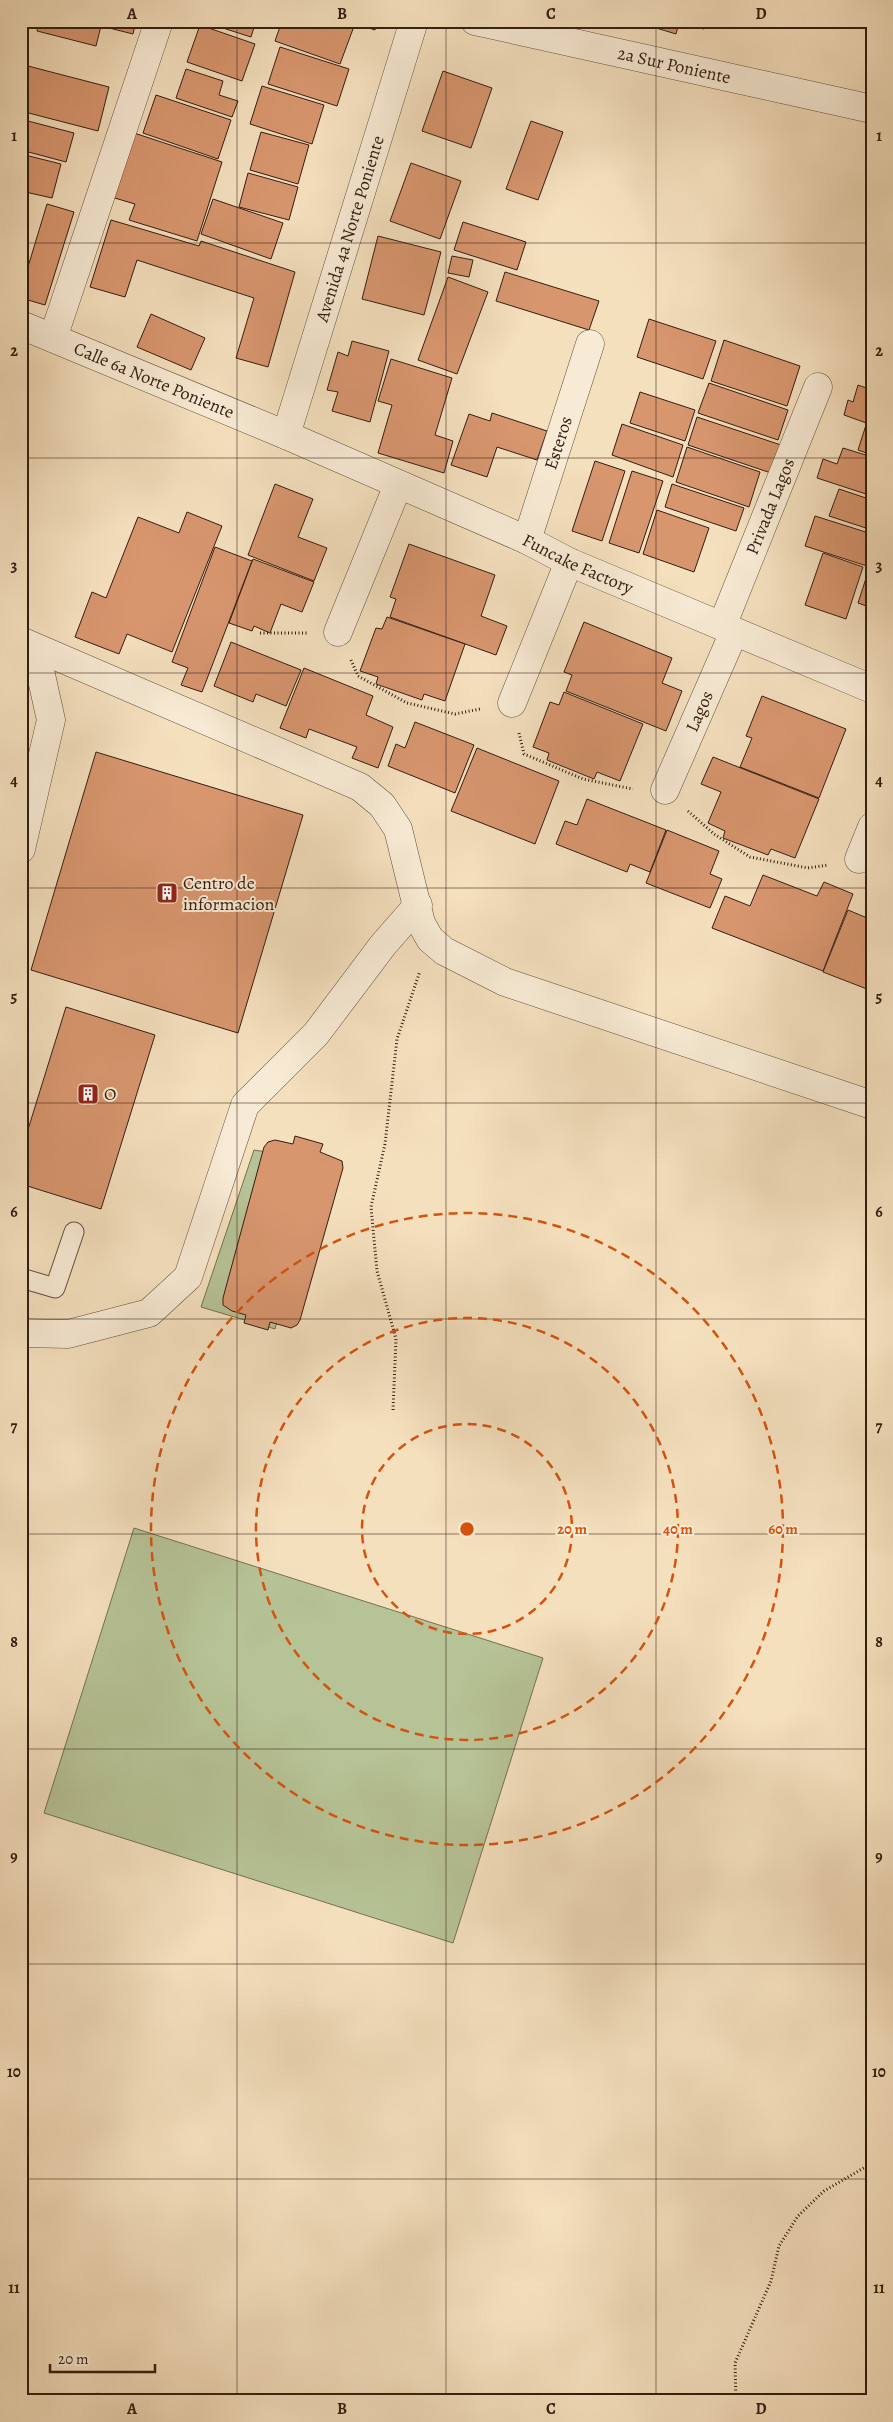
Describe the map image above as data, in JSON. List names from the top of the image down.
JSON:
{
  "streets": {
    "street": [
      "2a Sur Poniente",
      "Avenida 4a Norte Poniente",
      "Calle 6a Norte Poniente",
      "Esteros",
      "Privada Lagos",
      "Funcake Factory",
      "Lagos"
    ]
  },
  "crossings": [
    ["Avenida 4a Norte Poniente", "Calle 6a Norte Poniente"],
    ["Avenida 4a Norte Poniente", "Funcake Factory"],
    ["Calle 6a Norte Poniente", "Funcake Factory"],
    ["Esteros", "Funcake Factory"],
    ["Privada Lagos", "Funcake Factory"],
    ["Privada Lagos", "Lagos"],
    ["Funcake Factory", "Lagos"]
  ],
  "places": {
    "building": ["Centro de informacion", "O"]
  },
  "scale_bar": "20 m",
  "grid": {
    "columns": [
      "A",
      "B",
      "C",
      "D"
    ],
    "rows": [
      "1",
      "2",
      "3",
      "4",
      "5",
      "6",
      "7",
      "8",
      "9",
      "10",
      "11"
    ]
  },
  "rings": ["20 m", "40 m", "60 m"]
}
